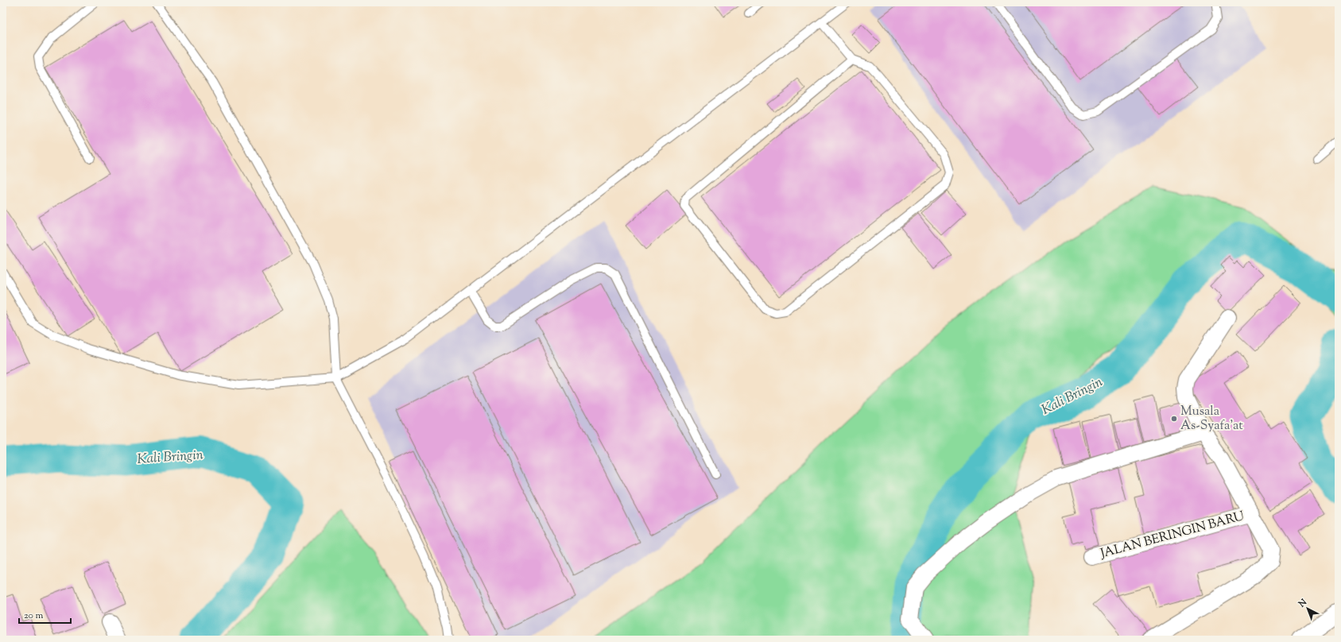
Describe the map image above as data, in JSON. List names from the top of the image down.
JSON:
{
  "streets": {
    "street": ["JALAN BERINGIN BARU"]
  },
  "water": ["Kali Bringin"],
  "places": ["Musala As-Syafa'at"],
  "scale_bar": "20 m",
  "north": "top left"
}
